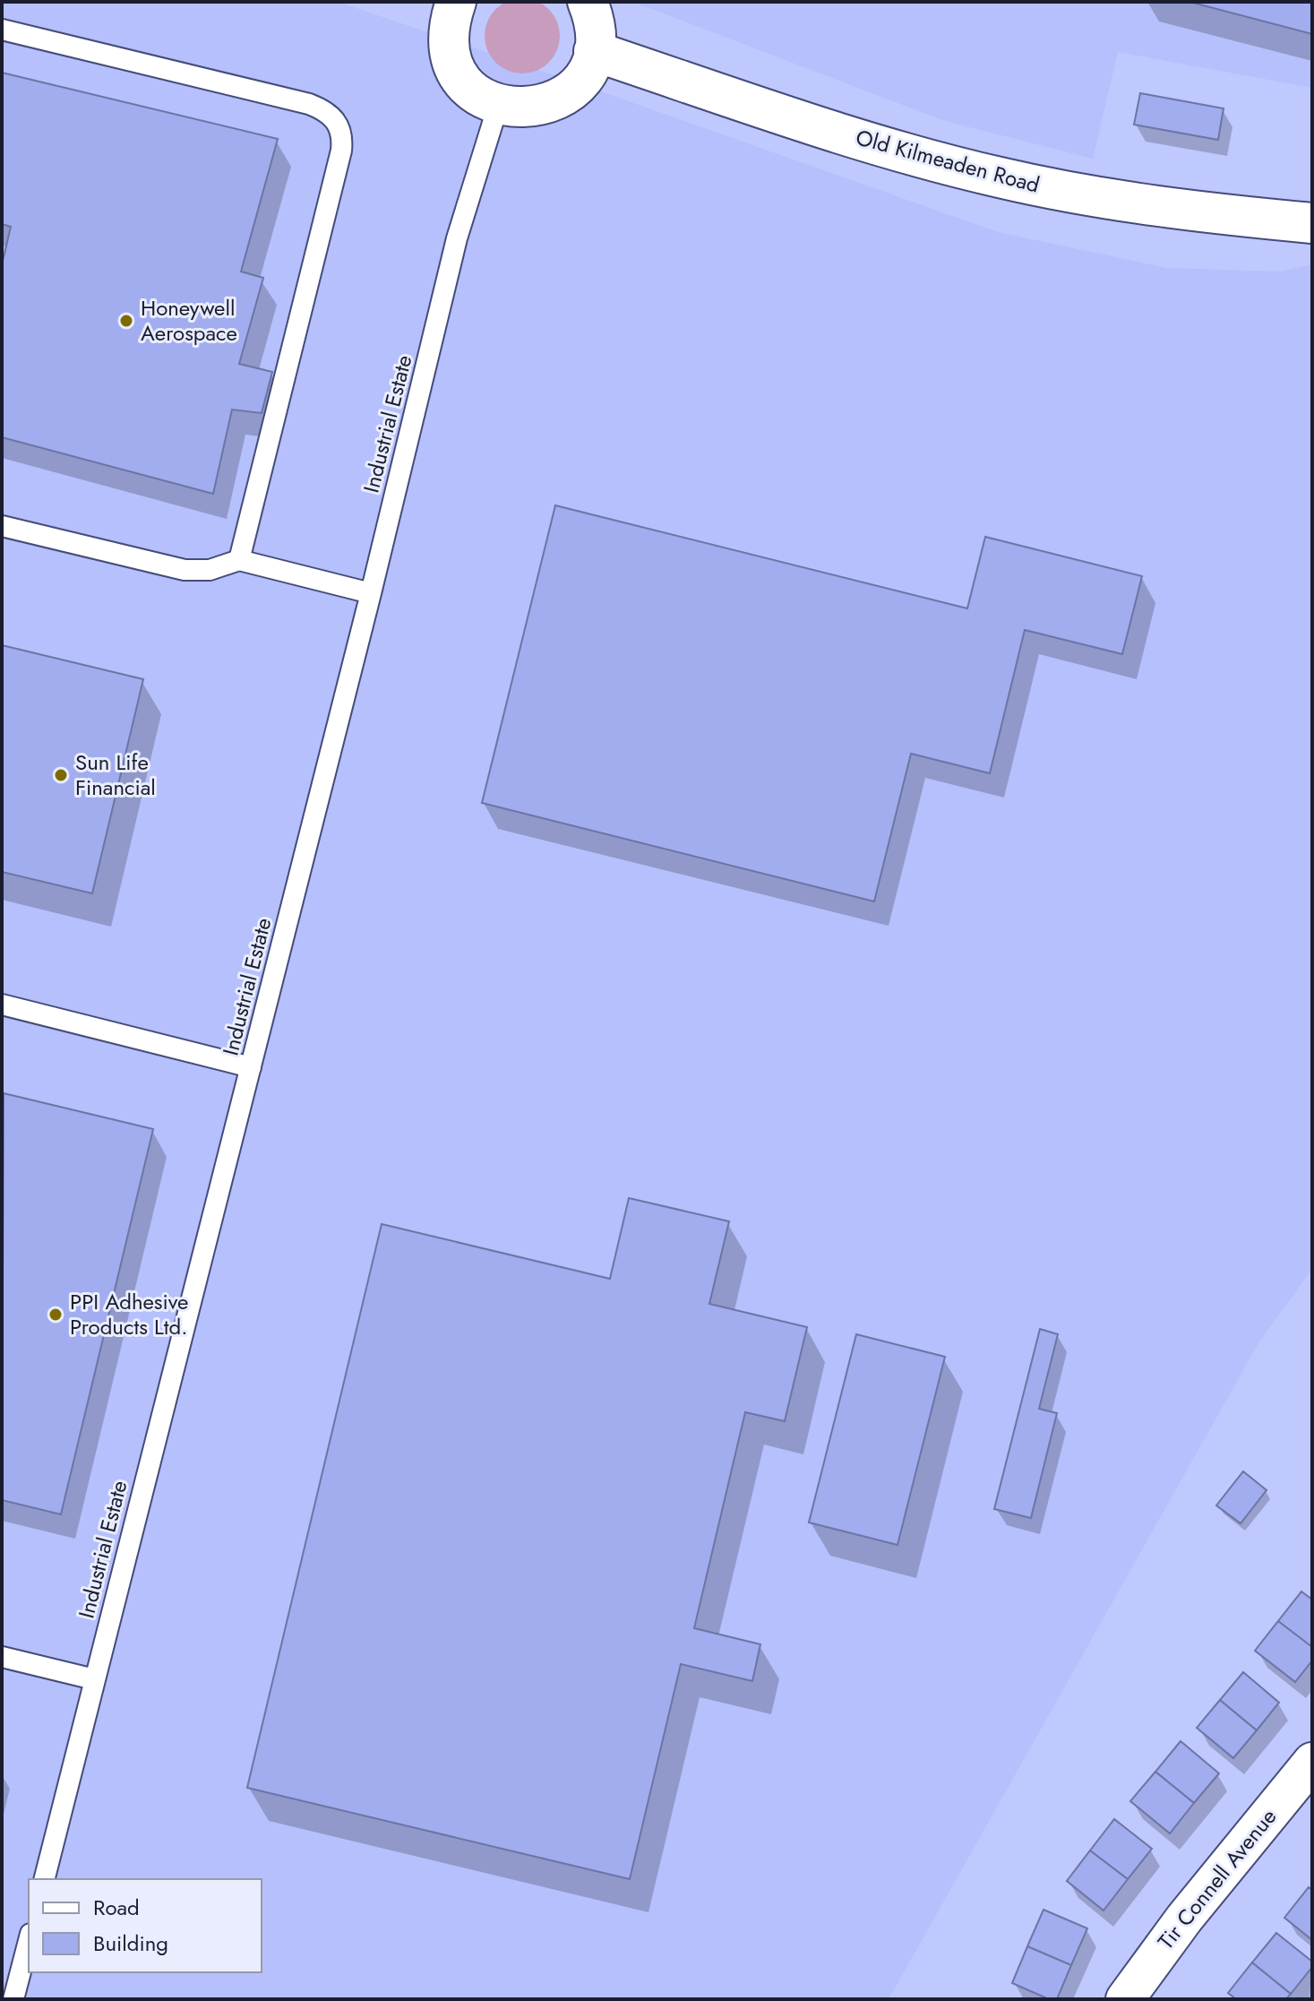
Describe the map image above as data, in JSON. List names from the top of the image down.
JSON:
{
  "streets": {
    "street": ["Old Kilmeaden Road", "Tir Connell Avenue"],
    "lane": ["Industrial Estate"]
  },
  "places": ["Honeywell Aerospace", "Sun Life Financial", "PPI Adhesive Products Ltd."],
  "legend": ["Road", "Building"]
}
